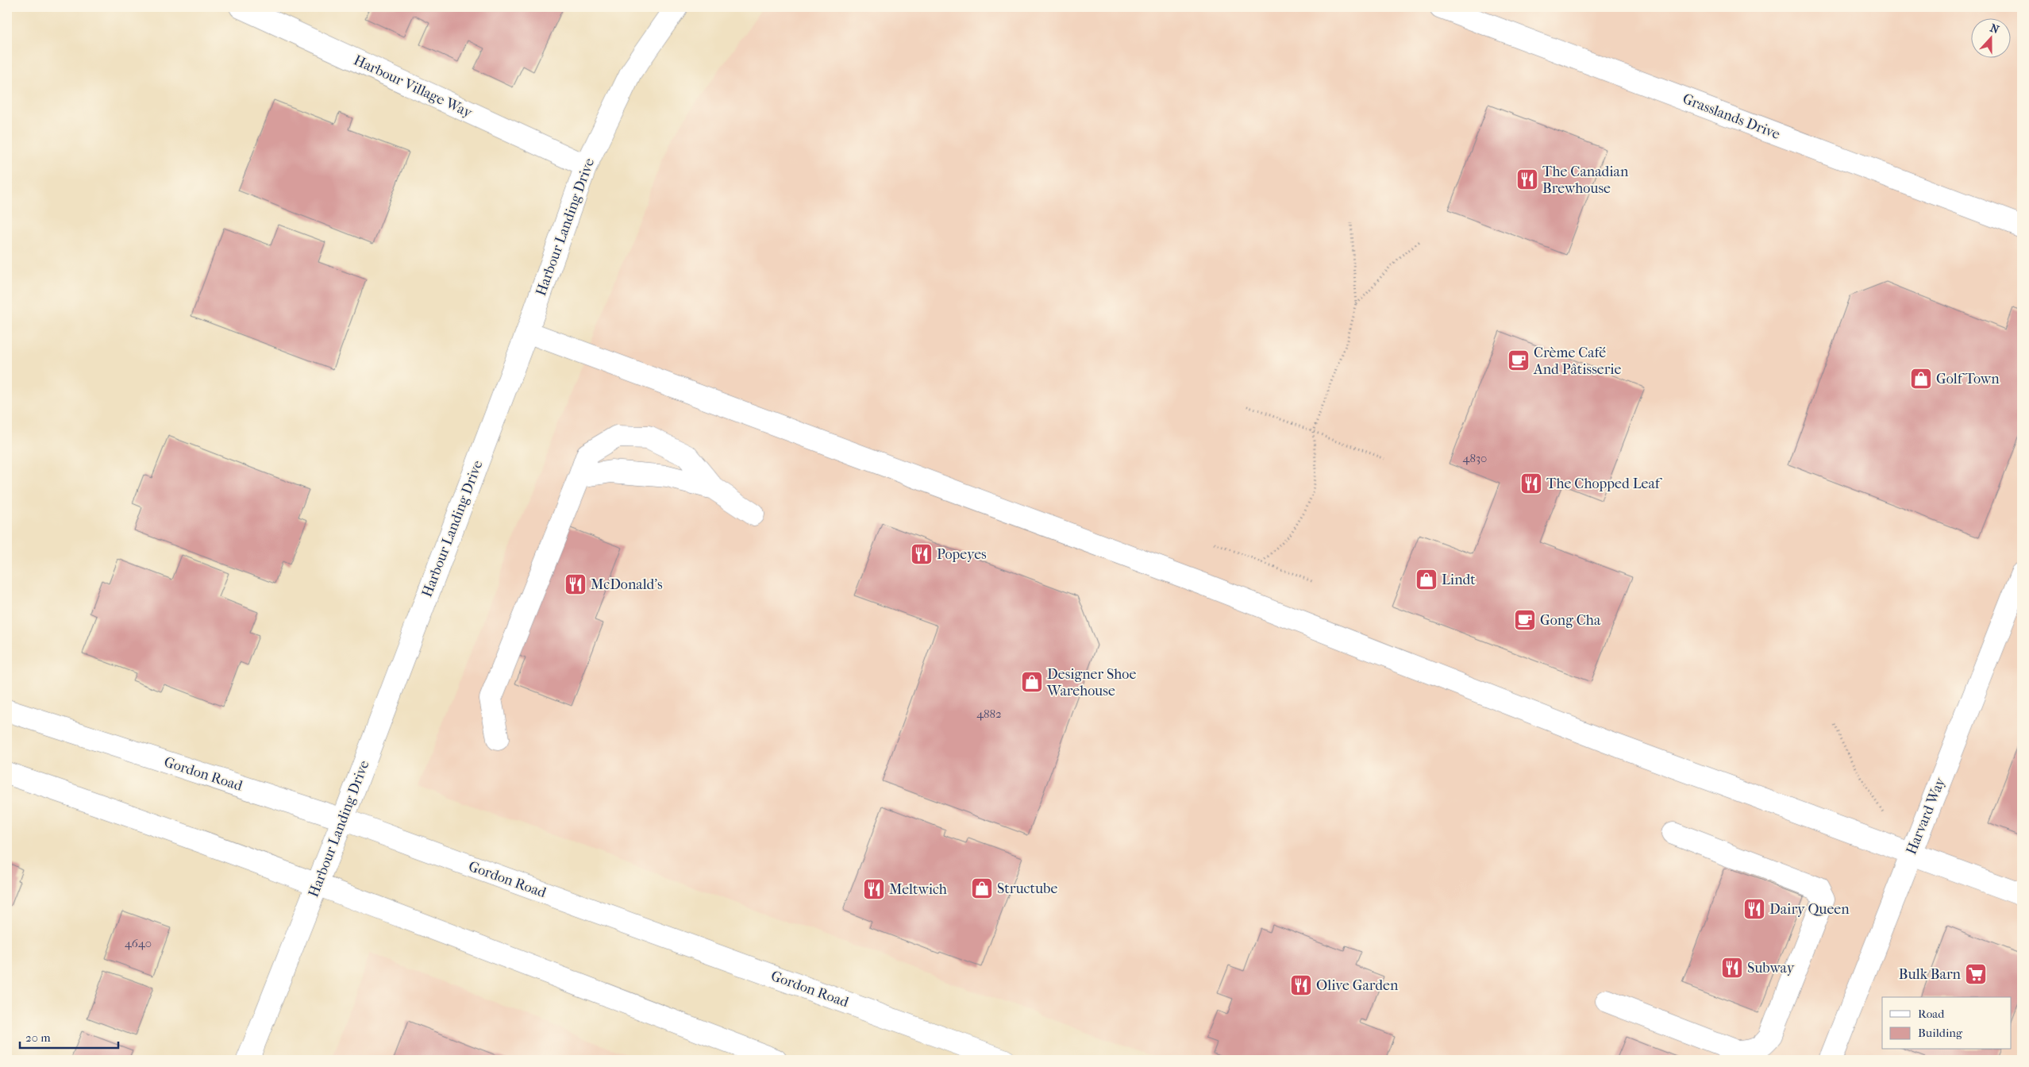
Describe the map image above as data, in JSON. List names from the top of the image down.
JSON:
{
  "streets": {
    "street": [
      "Harbour Village Way",
      "Grasslands Drive",
      "Harbour Landing Drive",
      "Gordon Road",
      "Harvard Way"
    ]
  },
  "crossings": [
    ["Harbour Village Way", "Harbour Landing Drive"],
    ["Harbour Landing Drive", "Gordon Road"]
  ],
  "places": {
    "restaurant": [
      "The Canadian Brewhouse",
      "The Chopped Leaf",
      "Popeyes",
      "McDonald's",
      "Meltwich",
      "Dairy Queen",
      "Subway",
      "Olive Garden"
    ],
    "cafe": ["Crème Café And Pâtisserie", "Gong Cha"],
    "shop": [
      "Golf Town",
      "Lindt",
      "Designer Shoe Warehouse",
      "Structube"
    ],
    "supermarket": ["Bulk Barn"]
  },
  "house_numbers": ["4830", "4882", "4640"],
  "legend": ["Road", "Building"],
  "scale_bar": "20 m",
  "north": "top"
}
